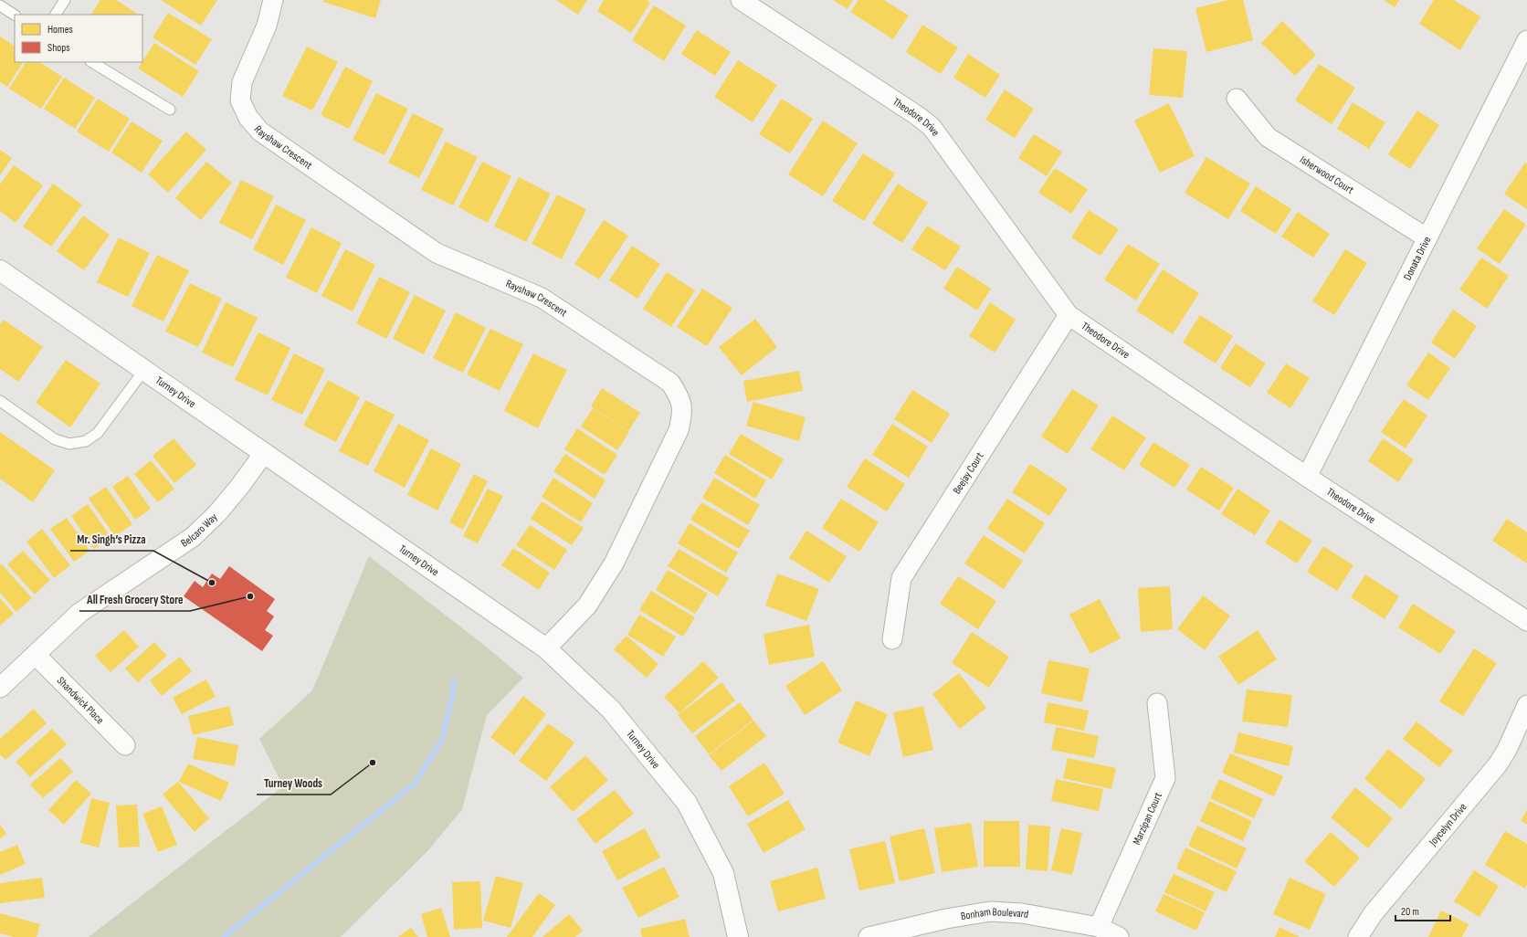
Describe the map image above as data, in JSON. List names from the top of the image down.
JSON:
{
  "streets": {
    "street": [
      "Theodore Drive",
      "Rayshaw Crescent",
      "Isherwood Court",
      "Donata Drive",
      "Turney Drive",
      "Beejay Court",
      "Belcaro Way",
      "Shandwick Place",
      "Marzipan Court",
      "Joycelyn Drive",
      "Bonham Boulevard"
    ]
  },
  "crossings": [
    ["Theodore Drive", "Donata Drive"],
    ["Theodore Drive", "Beejay Court"],
    ["Rayshaw Crescent", "Turney Drive"],
    ["Isherwood Court", "Donata Drive"],
    ["Turney Drive", "Belcaro Way"],
    ["Belcaro Way", "Shandwick Place"],
    ["Marzipan Court", "Bonham Boulevard"]
  ],
  "places": ["Mr. Singh’s Pizza", "All Fresh Grocery Store", "Turney Woods"],
  "legend": ["Homes", "Shops"],
  "scale_bar": "20 m"
}
